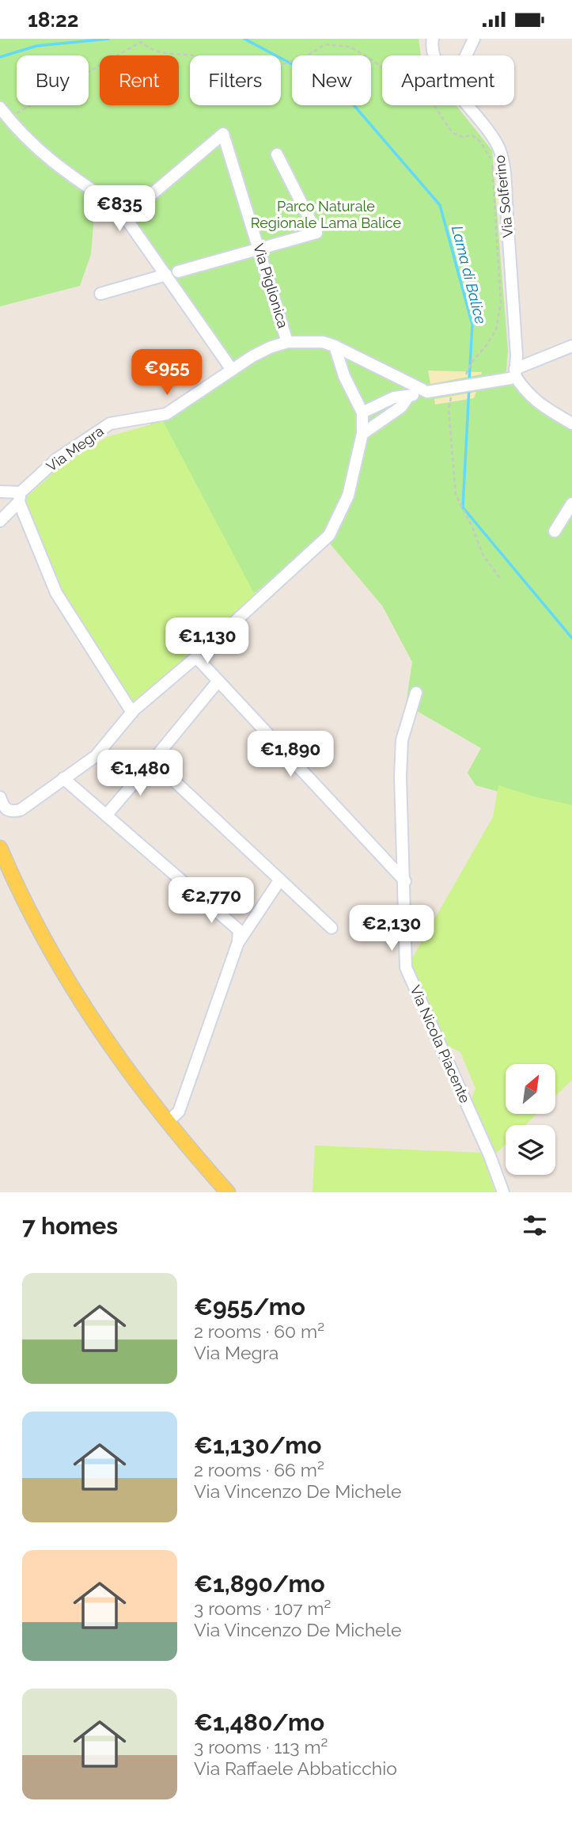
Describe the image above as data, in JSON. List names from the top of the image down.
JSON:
{
  "streets": {
    "street": [
      "Via Solferino",
      "Via Piglionica",
      "Via Megra",
      "Via Nicola Piacente"
    ]
  },
  "crossings": [
    ["Via Piglionica", "Via Megra"]
  ],
  "water": ["Lama di Balice"],
  "parks": ["Parco Naturale Regionale Lama Balice"],
  "north": "top right",
  "page": {
    "status": "18:22",
    "chip": [
      "Buy",
      "Rent",
      "Filters",
      "New",
      "Apartment"
    ],
    "price": [
      "€835",
      "€955",
      "€1,130",
      "€1,890",
      "€1,480",
      "€2,770",
      "€2,130"
    ],
    "heading": "7 homes",
    "list": [
      {
        "name": "€955/mo",
        "note": "2 rooms · 60 m² · Via Megra"
      },
      {
        "name": "€1,130/mo",
        "note": "2 rooms · 66 m² · Via Vincenzo De Michele"
      },
      {
        "name": "€1,890/mo",
        "note": "3 rooms · 107 m² · Via Vincenzo De Michele"
      },
      {
        "name": "€1,480/mo",
        "note": "3 rooms · 113 m² · Via Raffaele Abbaticchio"
      }
    ]
  }
}
